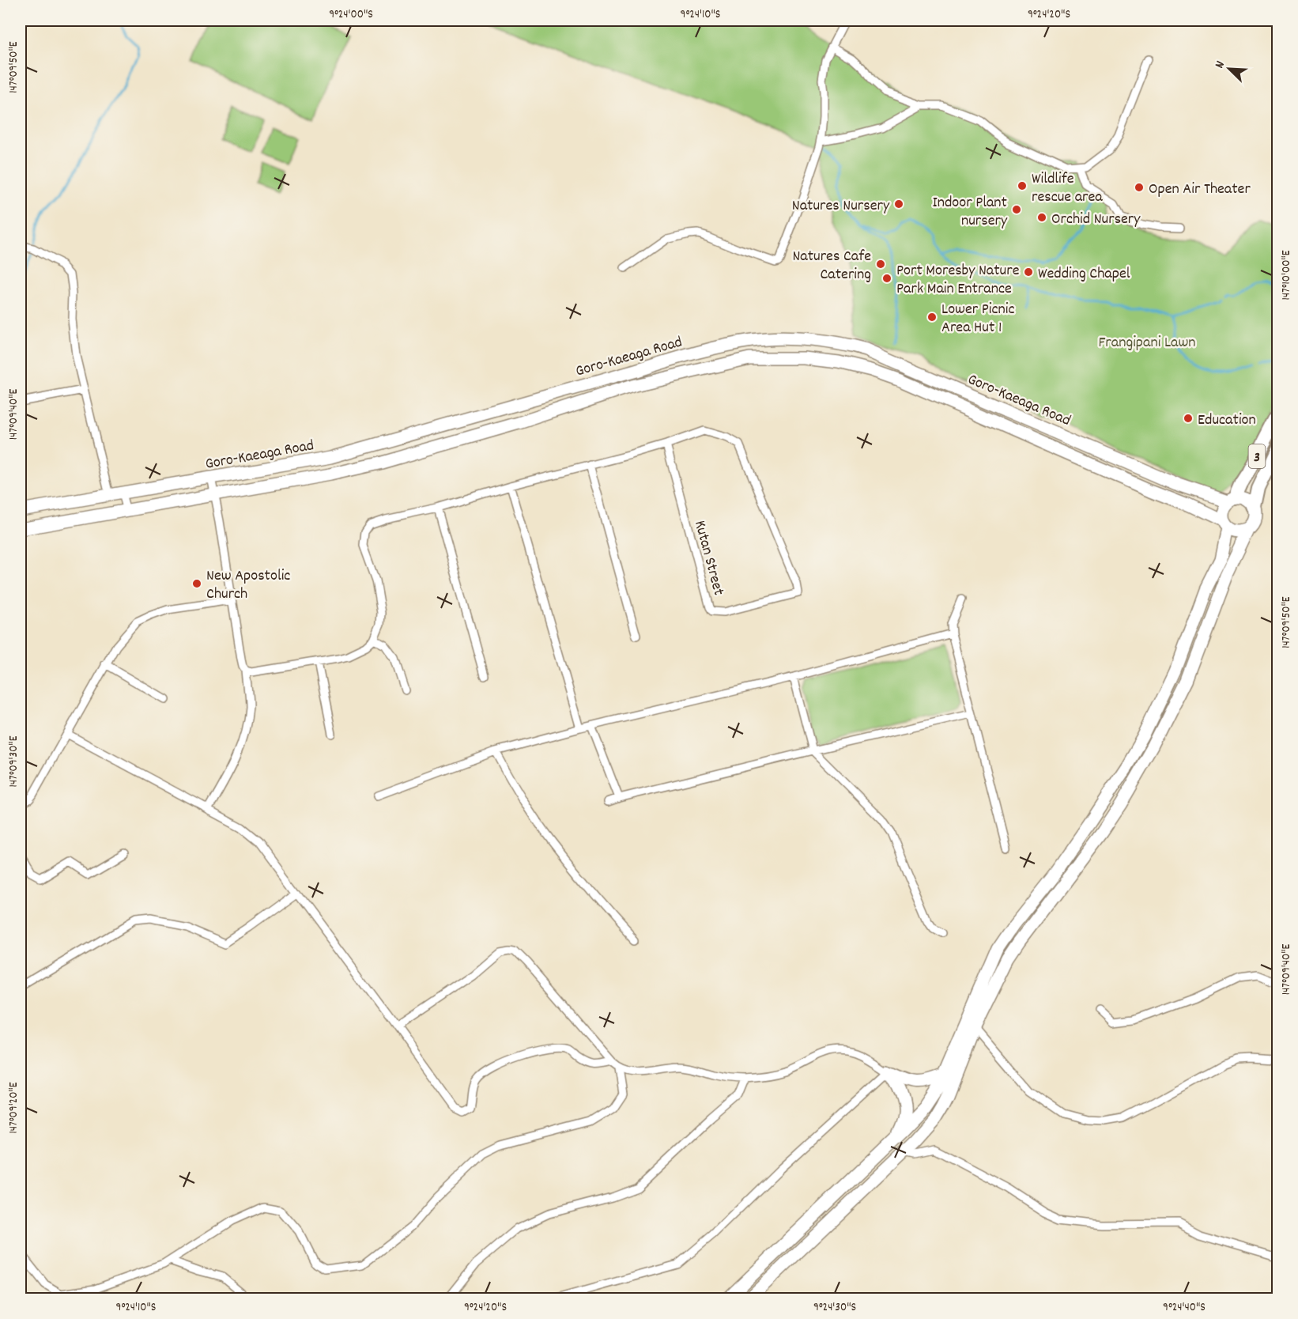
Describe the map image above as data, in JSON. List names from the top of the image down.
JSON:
{
  "streets": {
    "highway": ["3"],
    "main road": ["Goro-Kaeaga Road"],
    "street": ["Kutan Street"]
  },
  "crossings": [
    ["Goro-Kaeaga Road", "3"]
  ],
  "parks": ["Frangipani Lawn"],
  "places": [
    "Wildlife rescue area",
    "Open Air Theater",
    "Natures Nursery",
    "Indoor Plant nursery",
    "Orchid Nursery",
    "Natures Cafe Catering",
    "Wedding Chapel",
    "Port Moresby Nature Park Main Entrance",
    "Lower Picnic Area Hut 1",
    "Education",
    "New Apostolic Church"
  ],
  "north": "top left",
  "coordinates": [
    "9°24'00\"S",
    "9°24'10\"S",
    "9°24'20\"S",
    "147°09'50\"E",
    "147°10'00\"E",
    "147°09'40\"E",
    "147°09'30\"E",
    "147°09'20\"E",
    "9°24'30\"S",
    "9°24'40\"S"
  ]
}
